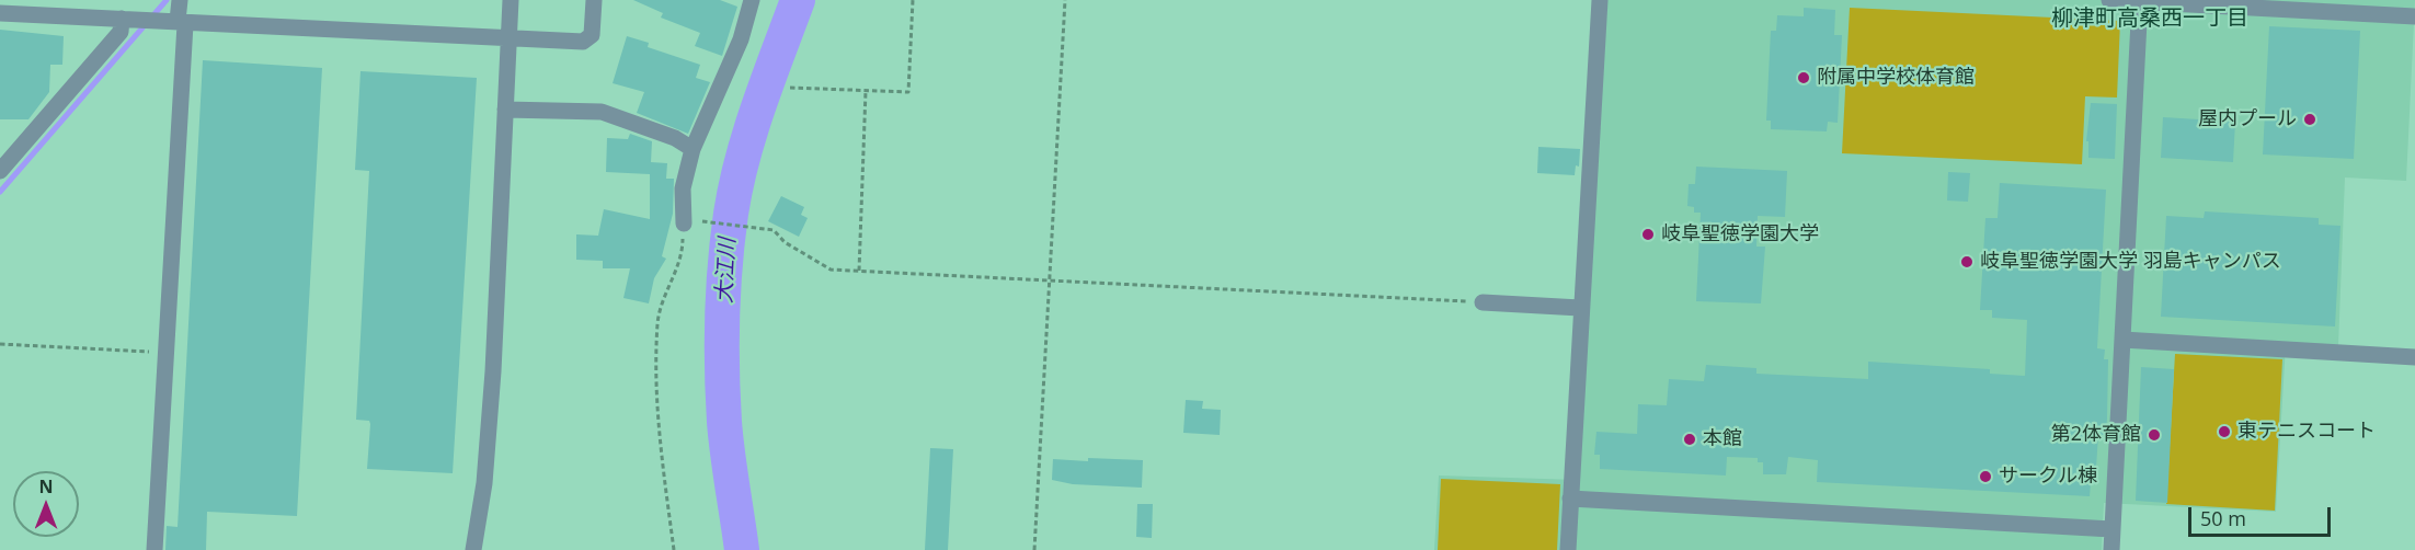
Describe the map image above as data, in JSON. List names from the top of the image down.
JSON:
{
  "districts": ["柳津町高桑西一丁目"],
  "water": ["大江川"],
  "places": [
    "附属中学校体育館",
    "屋内プール",
    "岐阜聖徳学園大学",
    "岐阜聖徳学園大学 羽島キャンパス",
    "東テニスコート",
    "第2体育館",
    "本館",
    "サークル棟"
  ],
  "scale_bar": "50 m",
  "north": "top"
}
